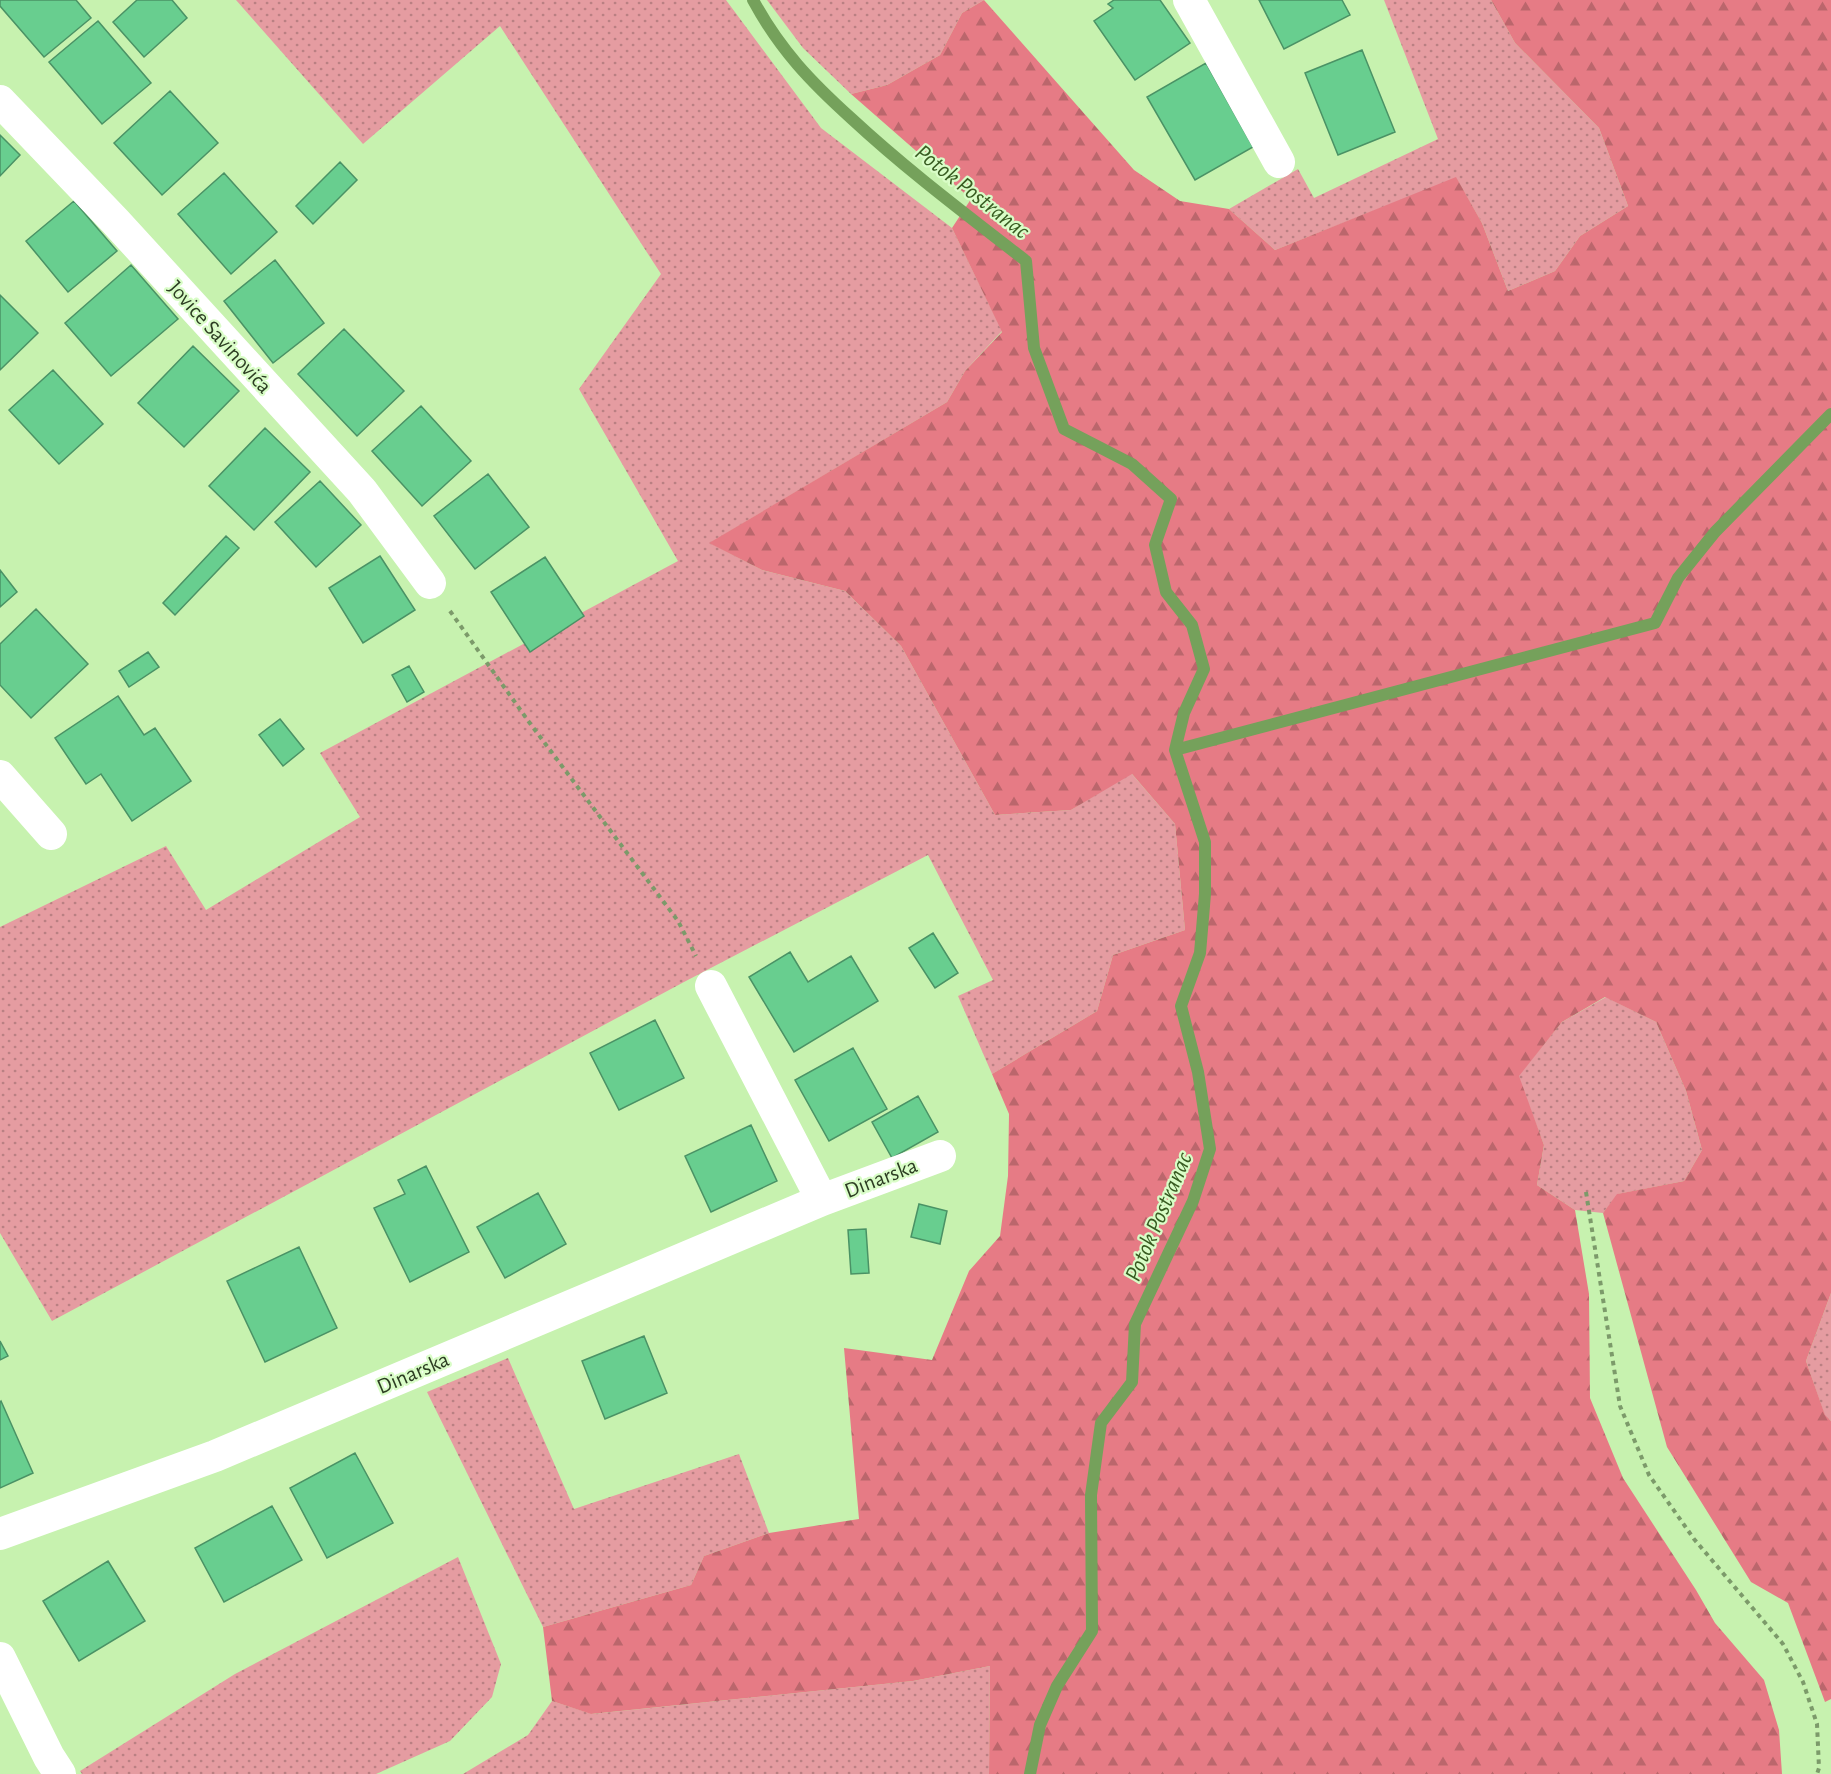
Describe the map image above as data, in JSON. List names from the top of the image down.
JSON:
{
  "streets": {
    "street": ["Jovice Savinovića", "Dinarska"]
  },
  "water": ["Potok Postranac"]
}
